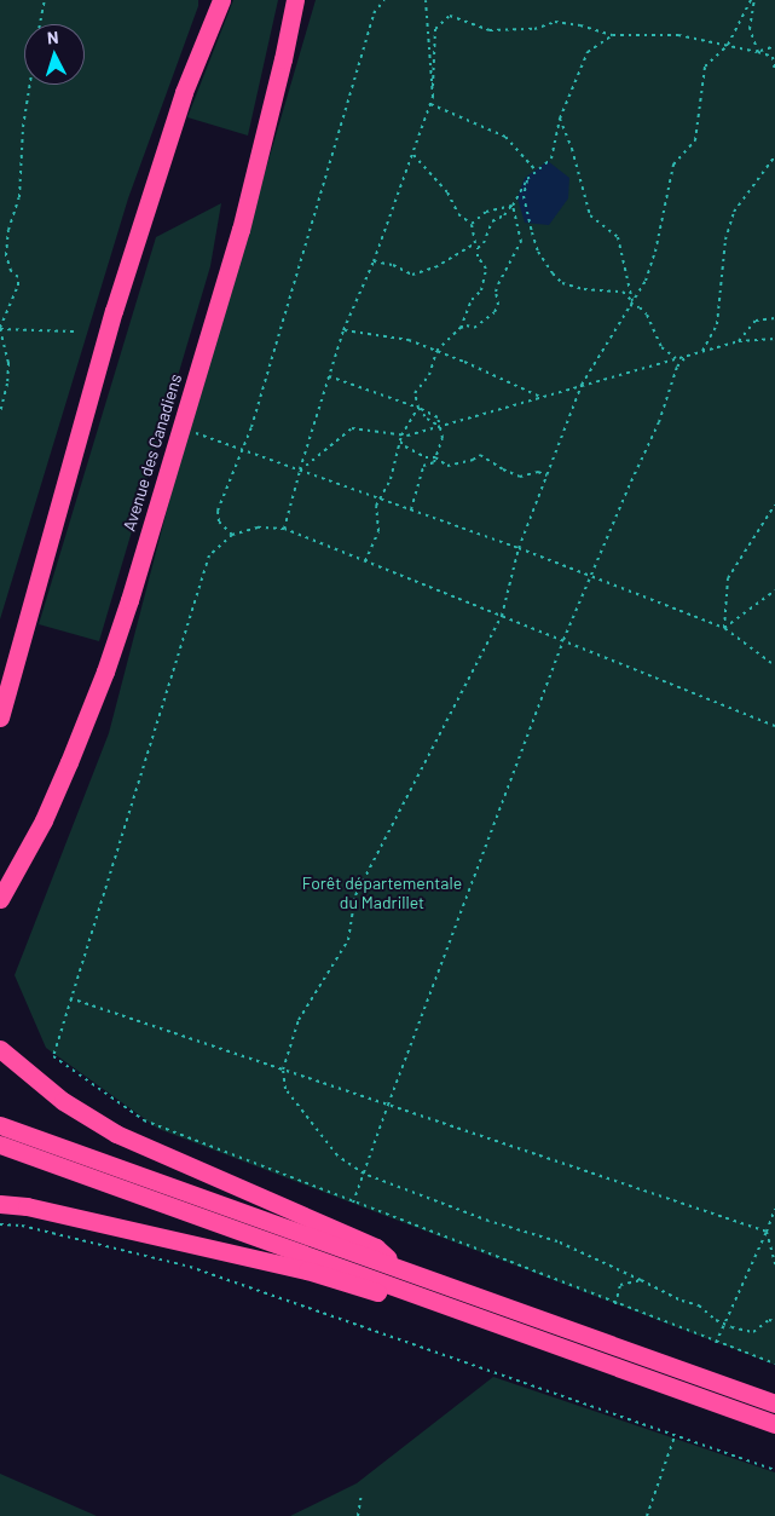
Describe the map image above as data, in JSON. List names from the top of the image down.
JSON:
{
  "streets": {
    "highway": ["Avenue des Canadiens"]
  },
  "parks": ["Forêt départementale du Madrillet"],
  "north": "top"
}
